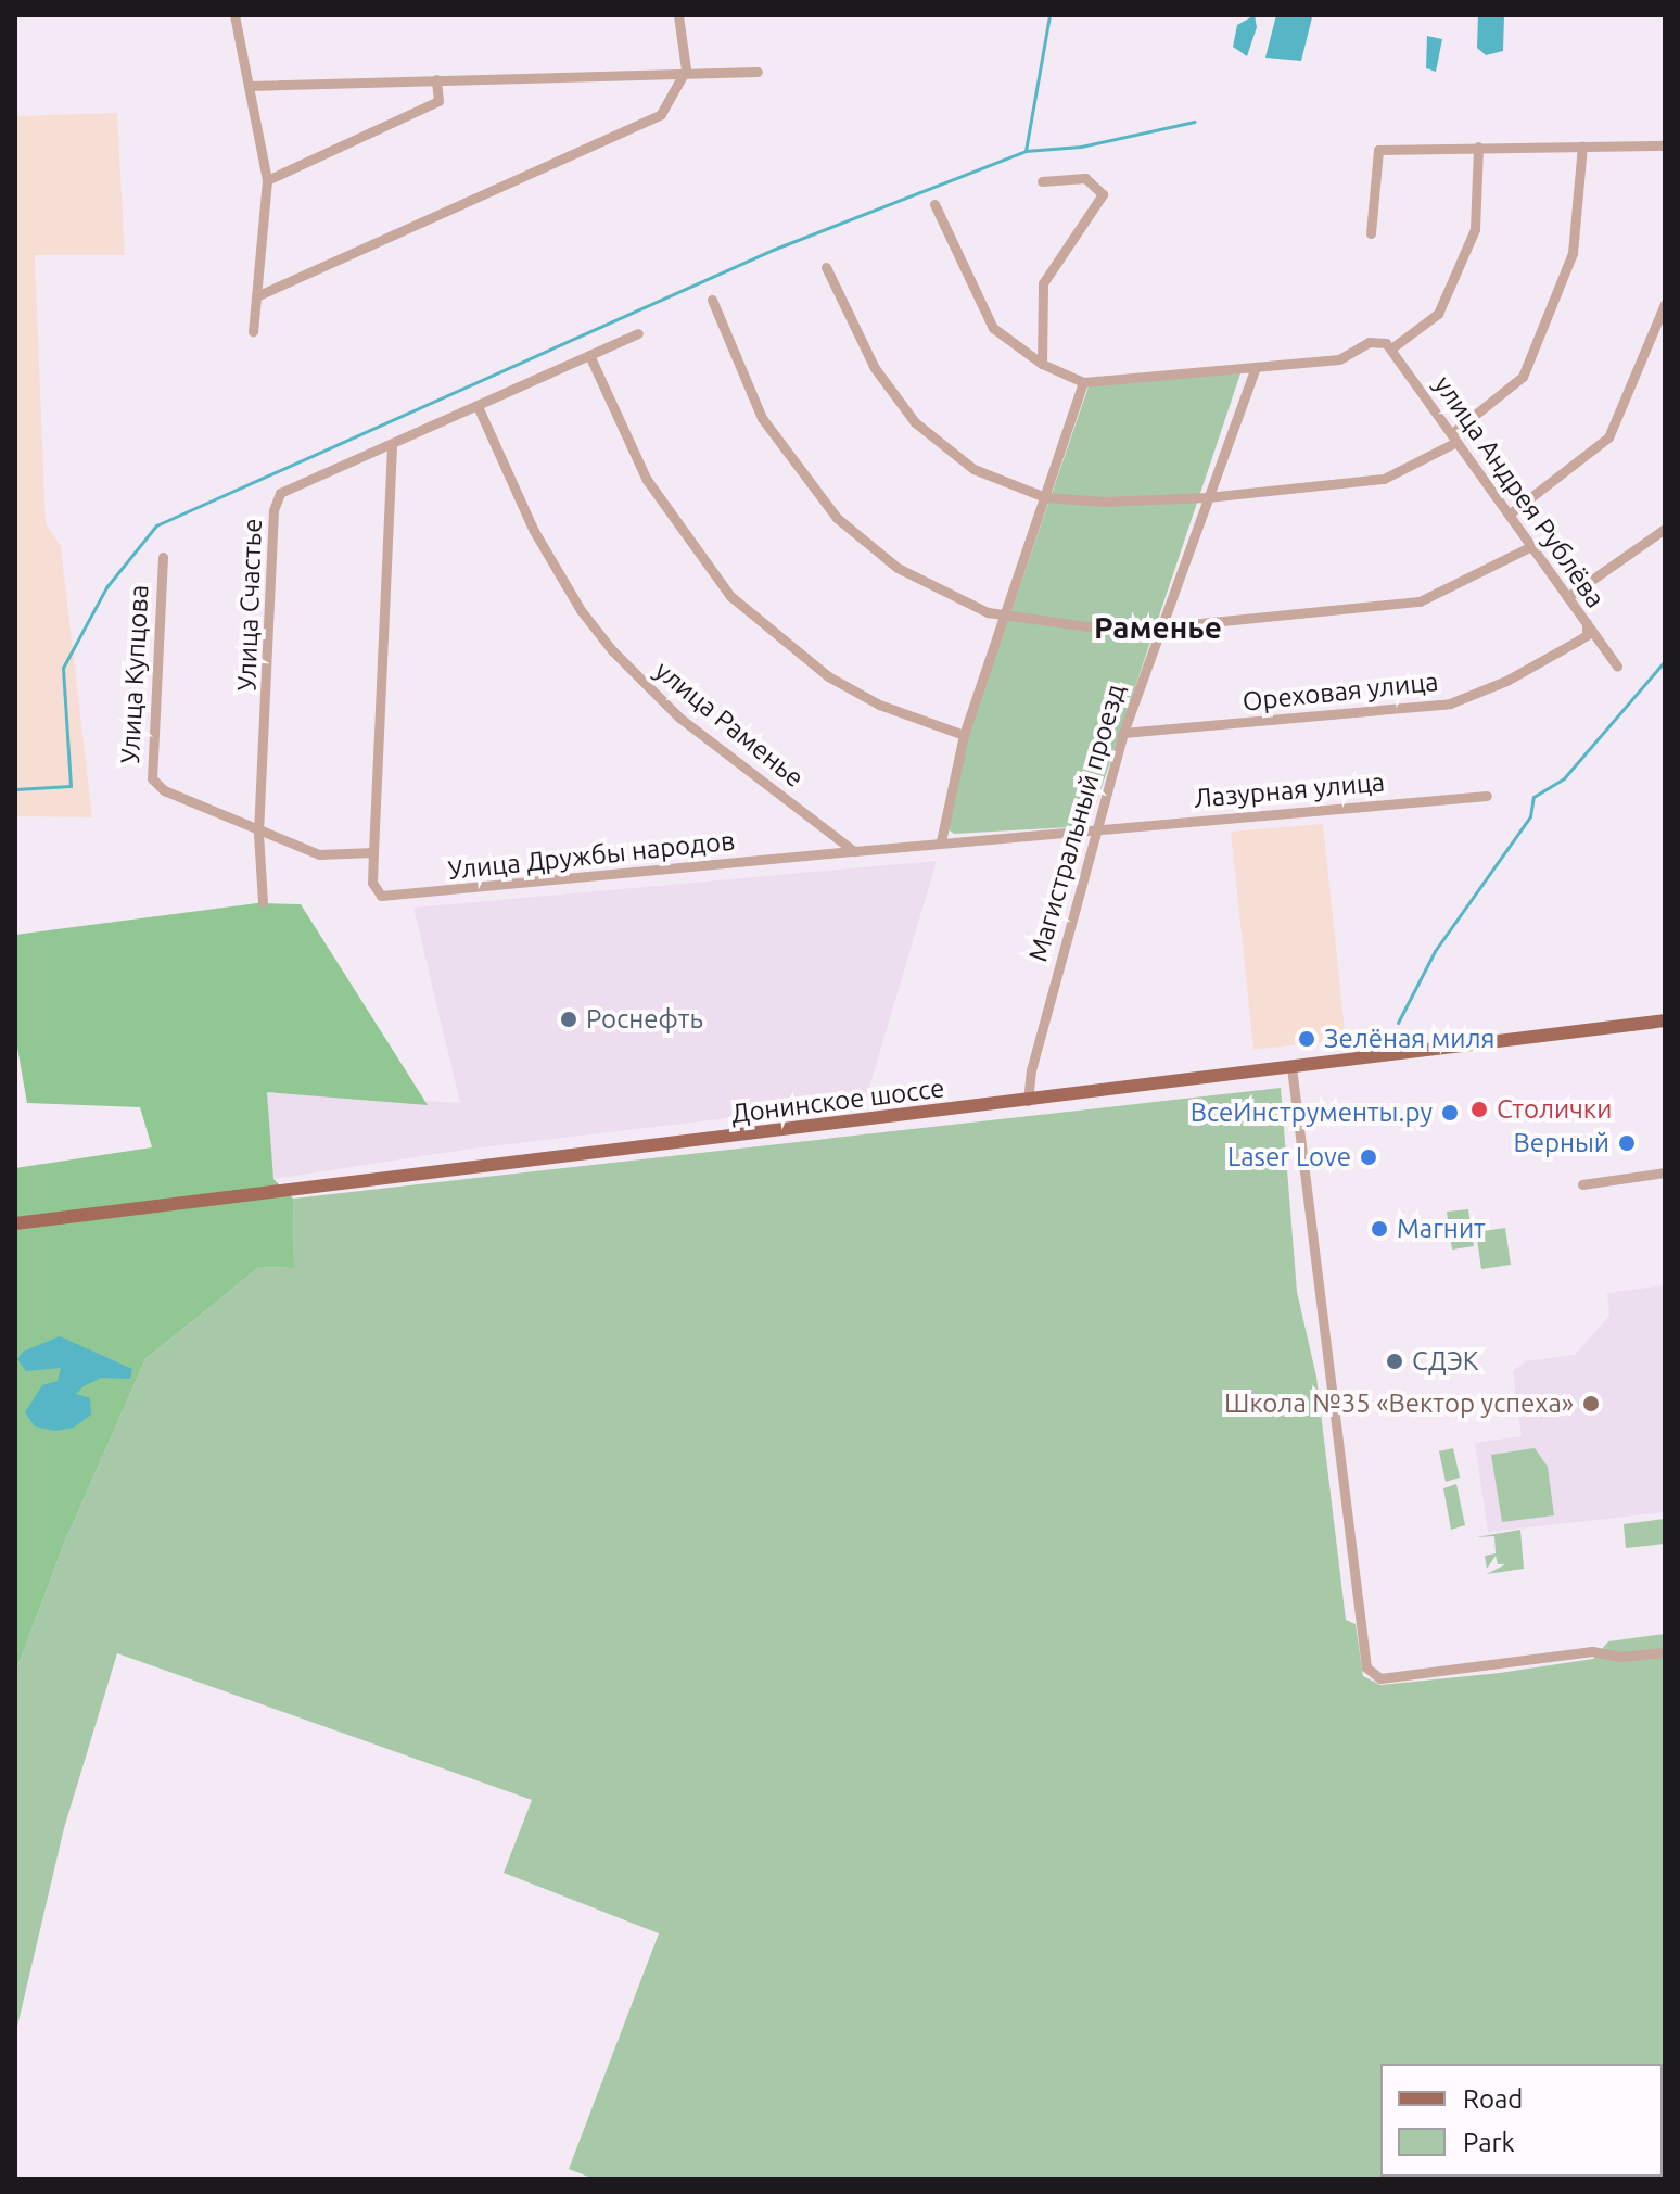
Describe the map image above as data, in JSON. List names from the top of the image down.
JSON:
{
  "streets": {
    "main road": ["Донинское шоссе"],
    "street": [
      "улица Андрея Рублёва",
      "Улица Счастье",
      "Улица Купцова",
      "Ореховая улица",
      "улица Раменье",
      "Лазурная улица",
      "Магистральный проезд",
      "Улица Дружбы народов"
    ]
  },
  "crossings": [
    ["улица Андрея Рублёва", "Ореховая улица"],
    ["Улица Счастье", "Улица Купцова"],
    ["Улица Счастье", "улица Раменье"],
    ["Улица Счастье", "Улица Дружбы народов"],
    ["Ореховая улица", "Магистральный проезд"],
    ["улица Раменье", "Улица Дружбы народов"],
    ["Лазурная улица", "Магистральный проезд"],
    ["Магистральный проезд", "Донинское шоссе"]
  ],
  "districts": ["Раменье"],
  "places": [
    "Роснефть",
    "Зелёная миля",
    "Столички",
    "ВсеИнструменты.ру",
    "Верный",
    "Laser Love",
    "Магнит",
    "СДЭК",
    "Школа №35 «Вектор успеха»"
  ],
  "legend": ["Road", "Park"]
}
